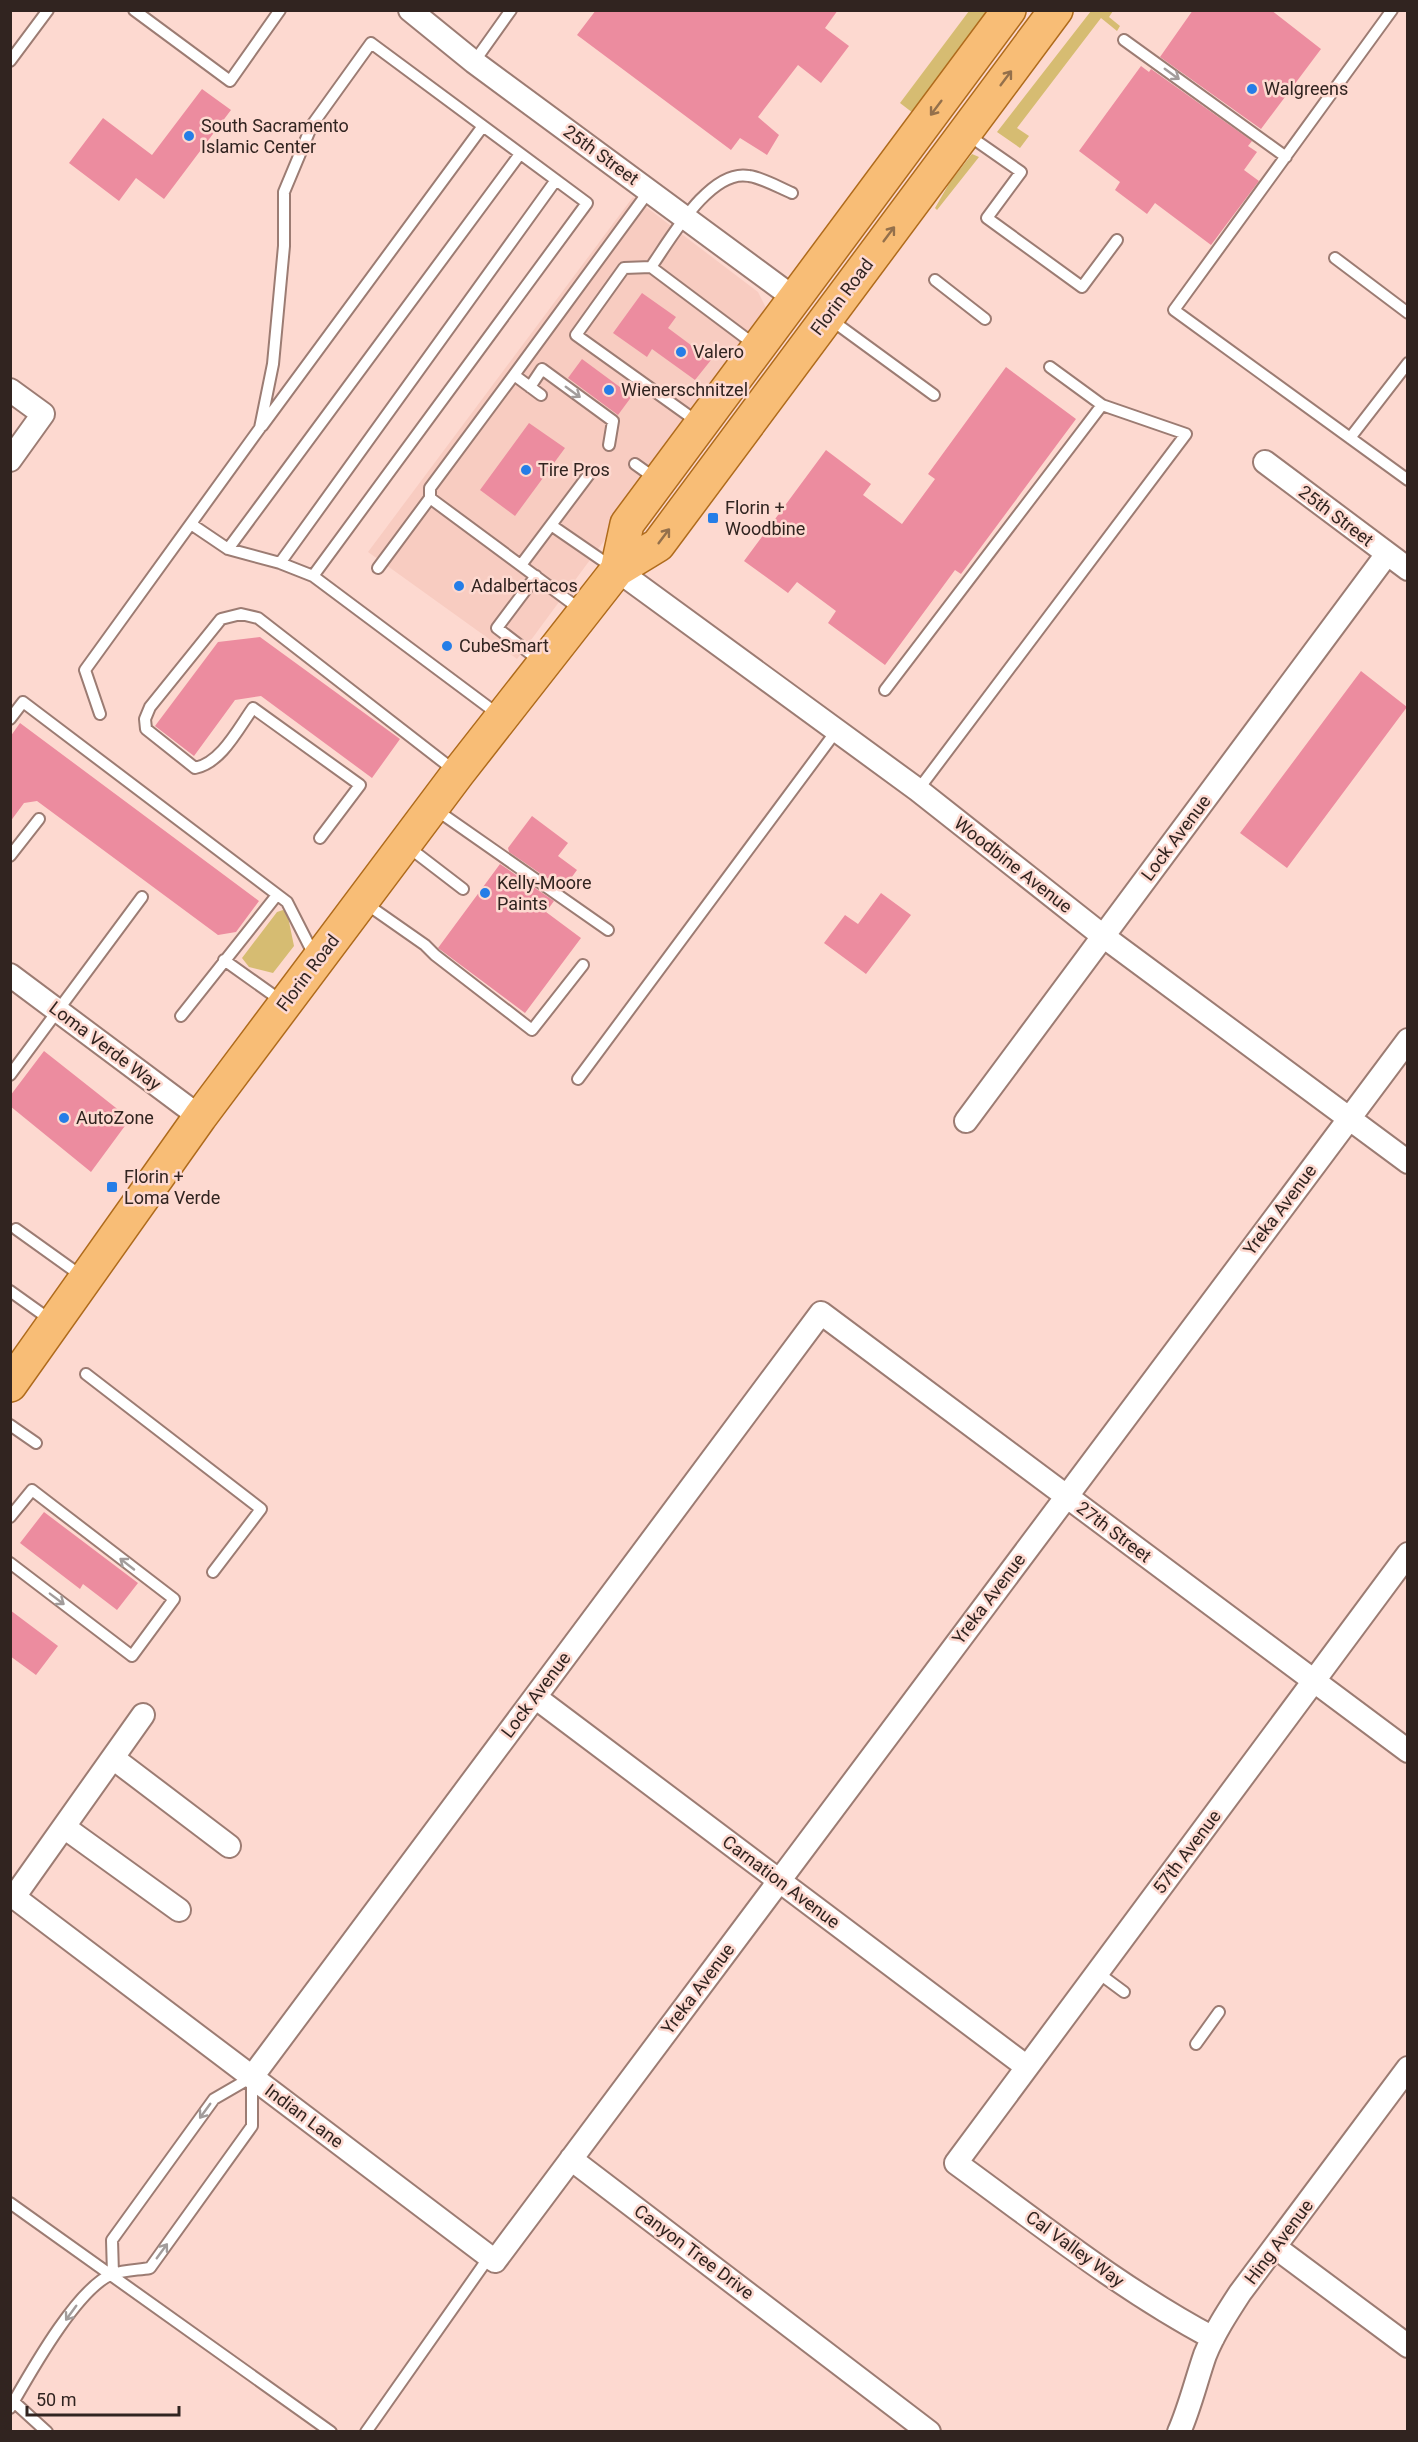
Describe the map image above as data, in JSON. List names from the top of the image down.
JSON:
{
  "streets": {
    "main road": ["Florin Road"],
    "street": [
      "25th Street",
      "Lock Avenue",
      "Woodbine Avenue",
      "Loma Verde Way",
      "Yreka Avenue",
      "27th Street",
      "57th Avenue",
      "Carnation Avenue",
      "Indian Lane",
      "Hing Avenue",
      "Cal Valley Way",
      "Canyon Tree Drive"
    ]
  },
  "crossings": [
    ["25th Street", "Florin Road"],
    ["25th Street", "Lock Avenue"],
    ["Florin Road", "Woodbine Avenue"],
    ["Florin Road", "Loma Verde Way"],
    ["Lock Avenue", "Woodbine Avenue"],
    ["Lock Avenue", "27th Street"],
    ["Lock Avenue", "Carnation Avenue"],
    ["Lock Avenue", "Indian Lane"],
    ["Woodbine Avenue", "Yreka Avenue"],
    ["Yreka Avenue", "27th Street"],
    ["Yreka Avenue", "Carnation Avenue"],
    ["Yreka Avenue", "Canyon Tree Drive"],
    ["27th Street", "57th Avenue"],
    ["57th Avenue", "Carnation Avenue"],
    ["57th Avenue", "Cal Valley Way"],
    ["Hing Avenue", "Cal Valley Way"]
  ],
  "places": {
    "other": [
      "Walgreens",
      "South Sacramento Islamic Center",
      "Valero",
      "Wienerschnitzel",
      "Tire Pros",
      "Adalbertacos",
      "CubeSmart",
      "Kelly-Moore Paints",
      "AutoZone"
    ],
    "transit": ["Florin + Woodbine", "Florin + Loma Verde"]
  },
  "scale_bar": "50 m"
}
